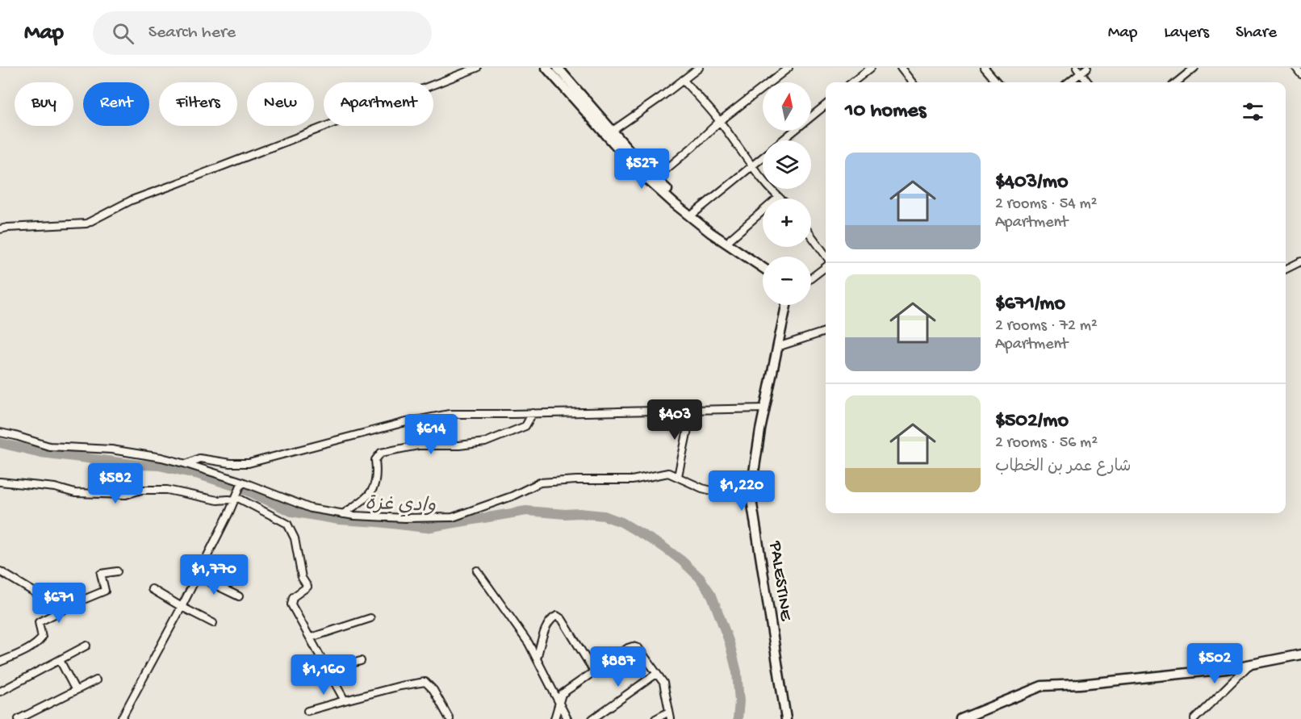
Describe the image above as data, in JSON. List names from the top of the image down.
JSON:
{
  "streets": {
    "street": ["PALESTINE"]
  },
  "water": ["وادي غزة"],
  "north": "top",
  "page": {
    "header": "Map",
    "search": "Search here",
    "nav": ["Map", "Layers", "Share"],
    "map_buttons": ["+", "−"],
    "chip": [
      "Buy",
      "Rent",
      "Filters",
      "New",
      "Apartment"
    ],
    "heading": "10 homes",
    "list": [
      {
        "name": "$403/mo",
        "note": "2 rooms · 54 m² · Apartment"
      },
      {
        "name": "$671/mo",
        "note": "2 rooms · 72 m² · Apartment"
      },
      {
        "name": "$502/mo",
        "note": "2 rooms · 56 m² · شارع عمر بن الخطاب"
      }
    ],
    "price": [
      "$527",
      "$403",
      "$614",
      "$582",
      "$1,220",
      "$1,770",
      "$671",
      "$502",
      "$887",
      "$1,160"
    ]
  }
}
